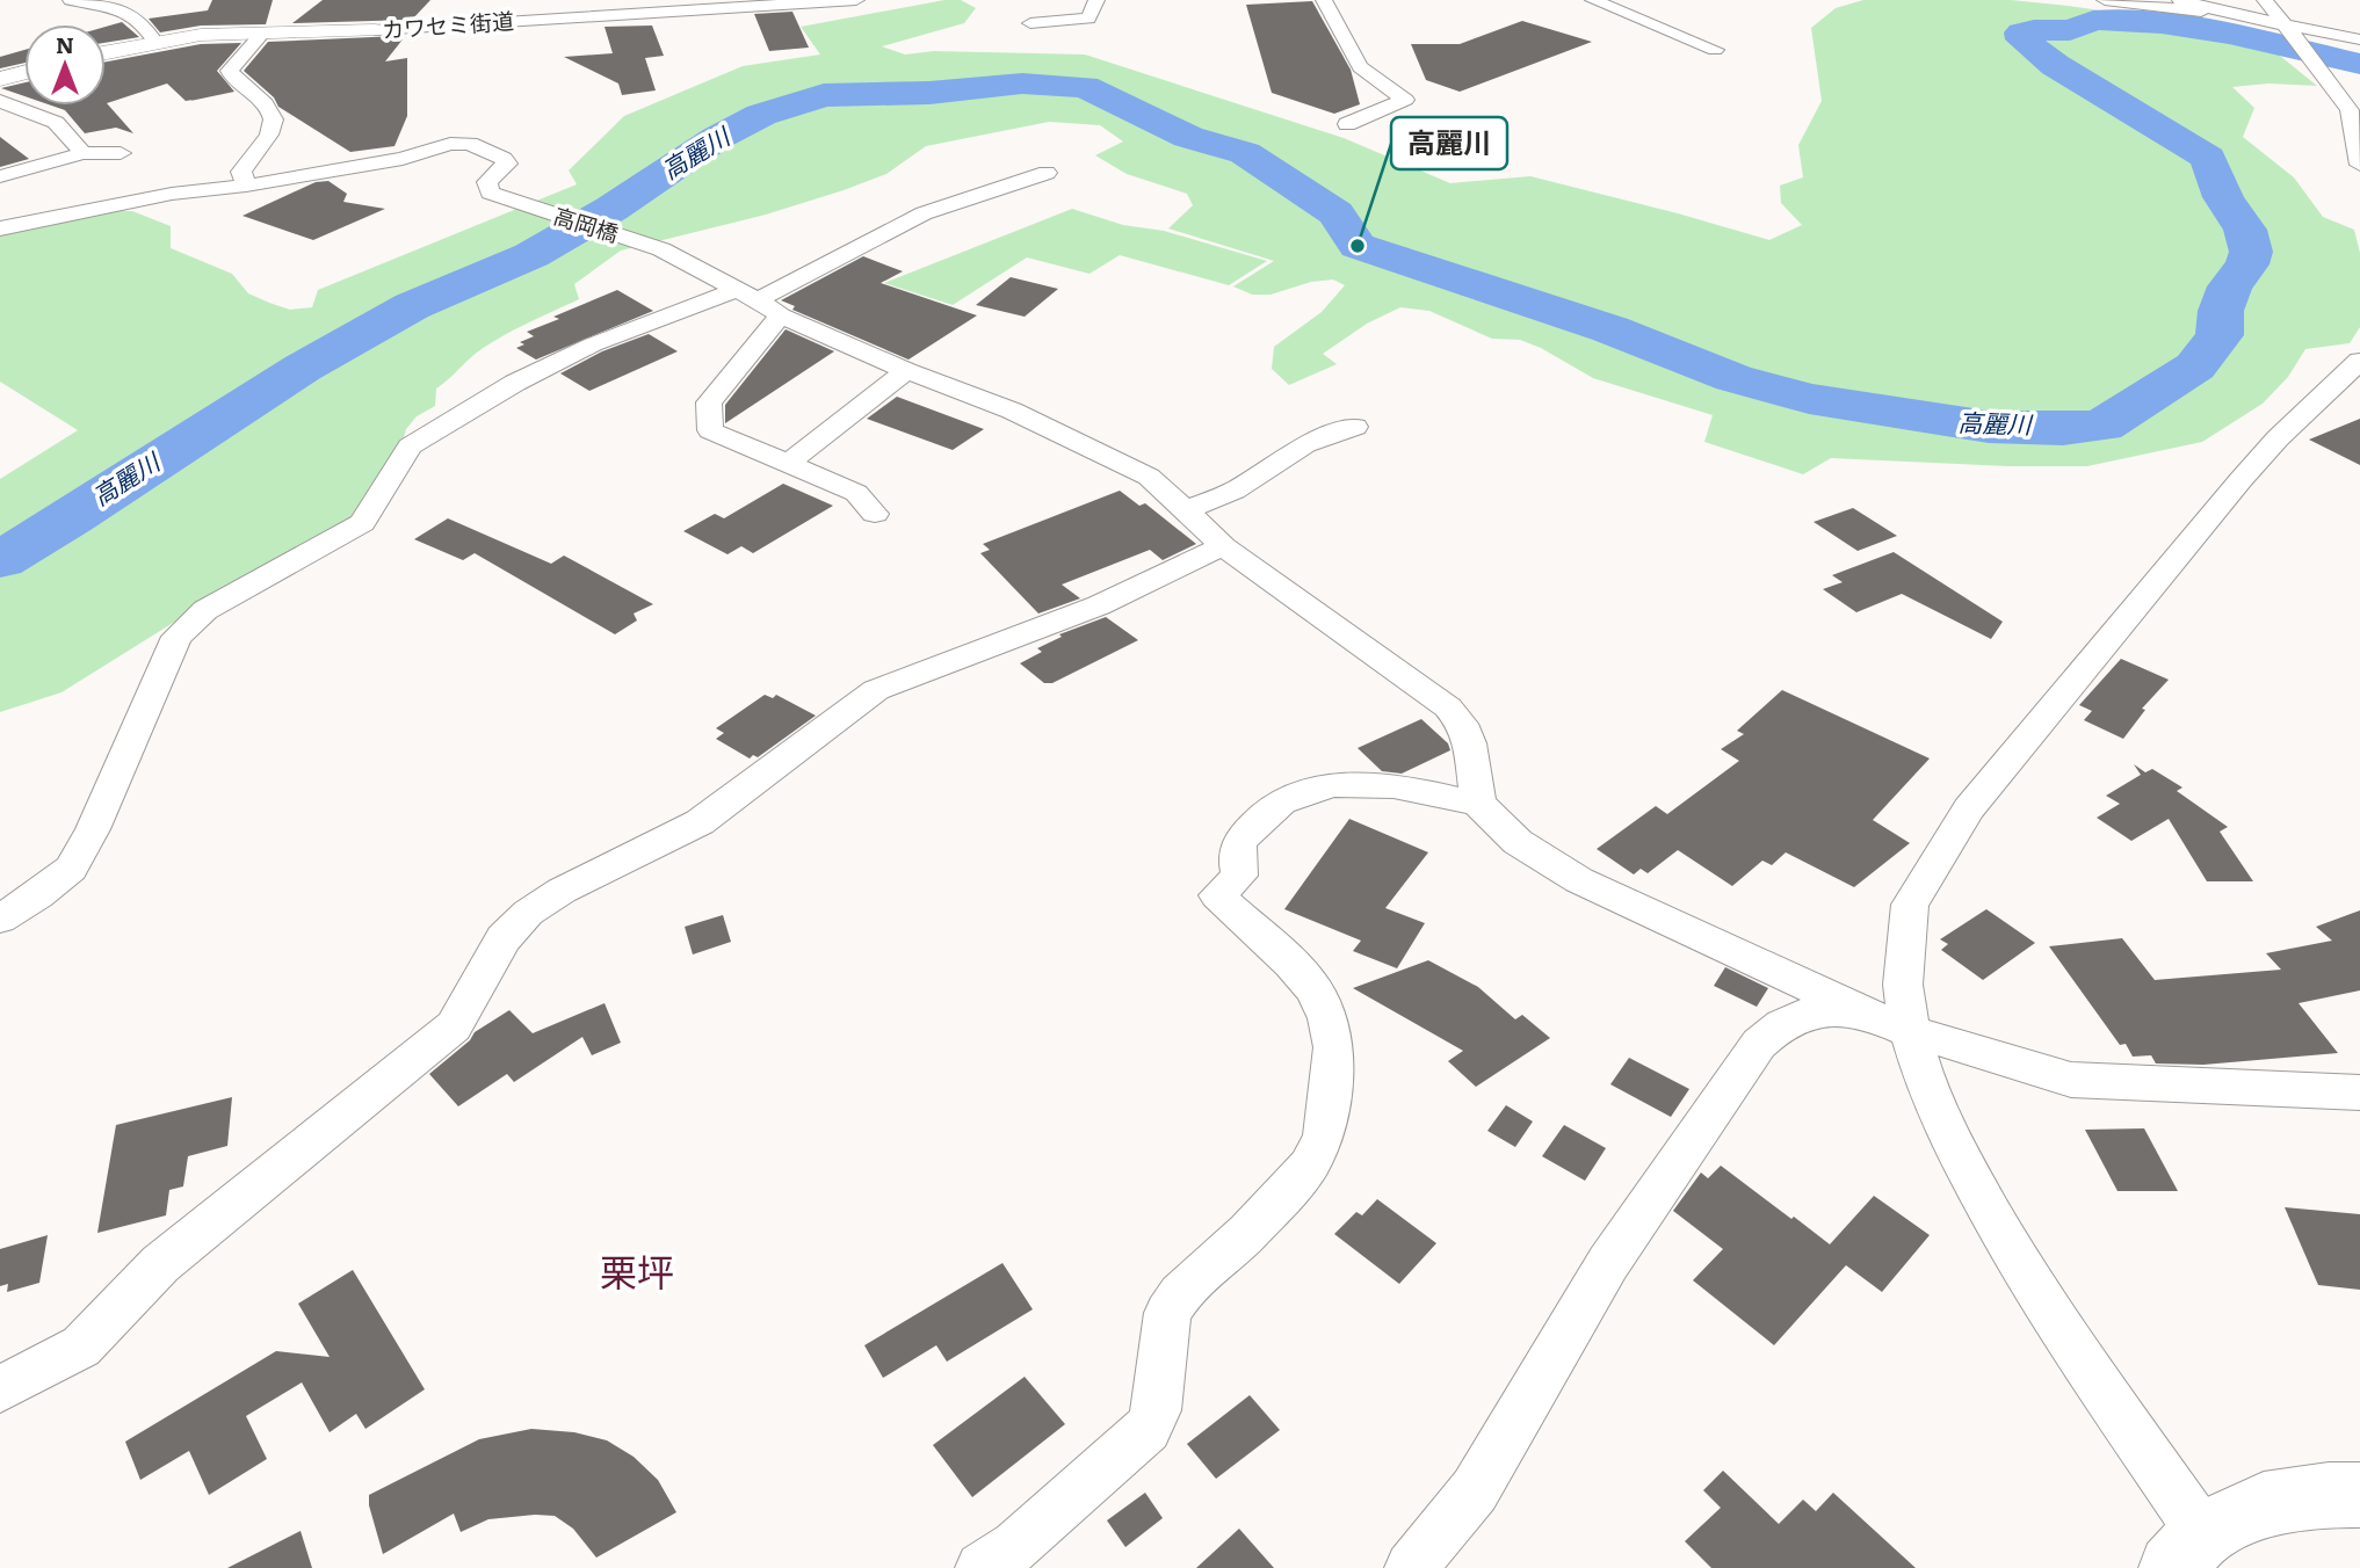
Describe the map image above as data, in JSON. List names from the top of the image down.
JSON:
{
  "streets": {
    "street": ["カワセミ街道", "高岡橋"]
  },
  "districts": ["栗坪"],
  "water": ["高麗川"],
  "places": ["高麗川"],
  "north": "top"
}
